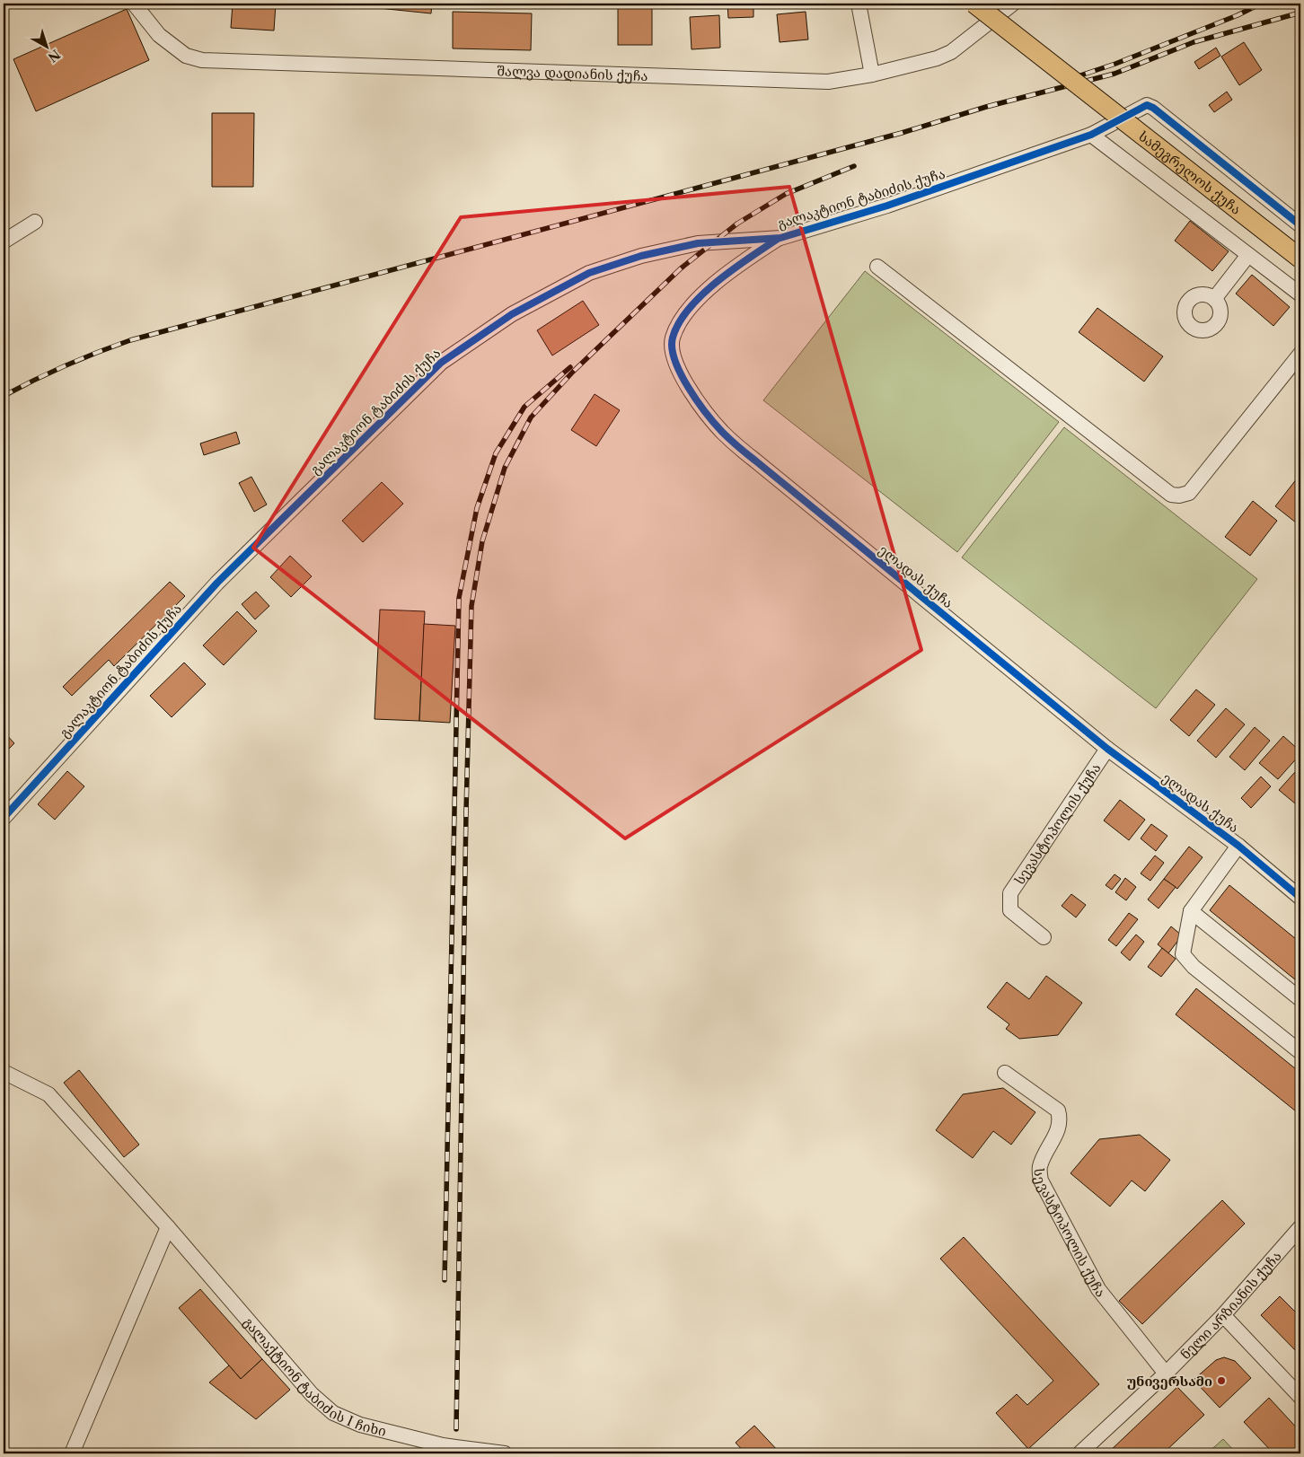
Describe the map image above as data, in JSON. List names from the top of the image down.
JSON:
{
  "streets": {
    "main road": ["სამეგრელოს ქუჩა"],
    "street": [
      "შალვა დადიანის ქუჩა",
      "გალაკტიონ ტაბიძის ქუჩა",
      "ელადას ქუჩა",
      "სევასტოპოლის ქუჩა",
      "ნელი არზიანის ქუჩა",
      "გალაქტიონ ტაბიძის I ჩიხი"
    ]
  },
  "crossings": [
    ["გალაკტიონ ტაბიძის ქუჩა", "ელადას ქუჩა"],
    ["ელადას ქუჩა", "სევასტოპოლის ქუჩა"],
    ["სევასტოპოლის ქუჩა", "ნელი არზიანის ქუჩა"]
  ],
  "places": ["უნივერსამი"],
  "north": "bottom right"
}
